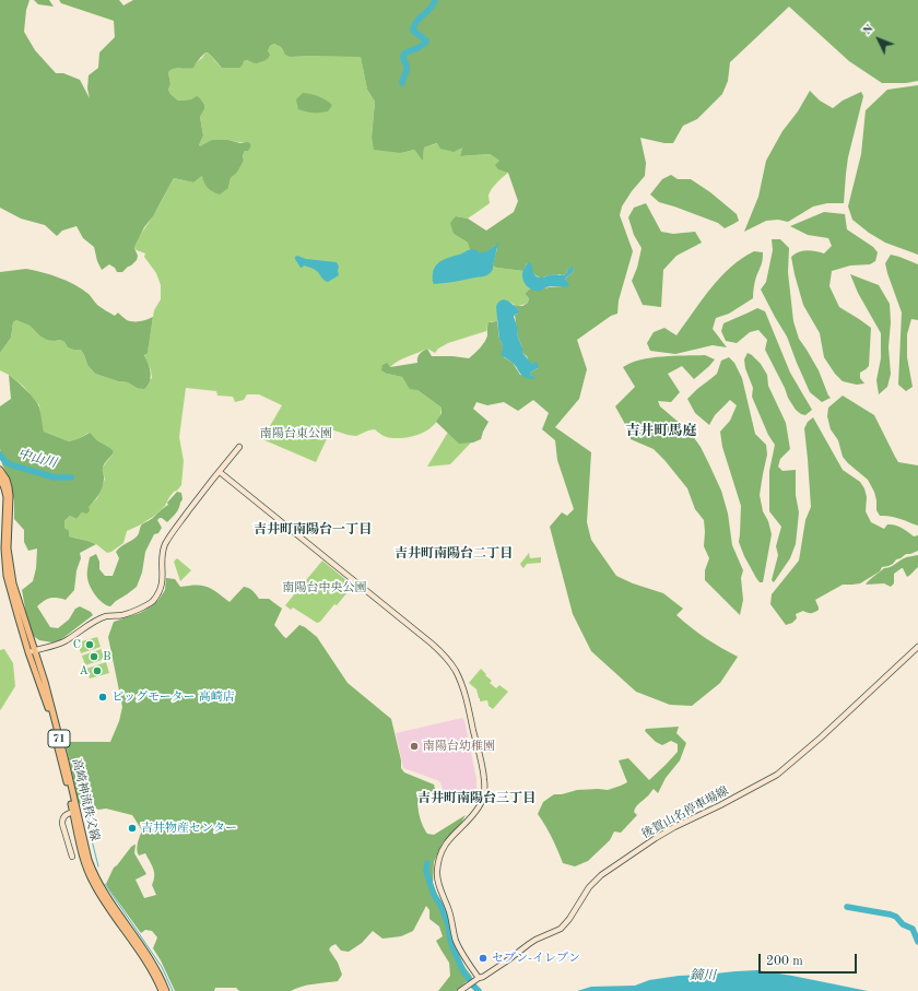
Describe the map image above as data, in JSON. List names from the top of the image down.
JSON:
{
  "streets": {
    "main road": ["71", "高崎神流秩父線"],
    "street": ["後賀山名停車場線"]
  },
  "districts": [
    "吉井町馬庭",
    "吉井町南陽台一丁目",
    "吉井町南陽台二丁目",
    "吉井町南陽台三丁目"
  ],
  "water": ["中山川", "鏑川"],
  "parks": ["南陽台東公園", "南陽台中央公園"],
  "places": [
    "C",
    "B",
    "A",
    "ビッグモーター 高崎店",
    "南陽台幼稚園",
    "吉井物産センター",
    "セブン-イレブン"
  ],
  "scale_bar": "200 m",
  "north": "top left"
}
